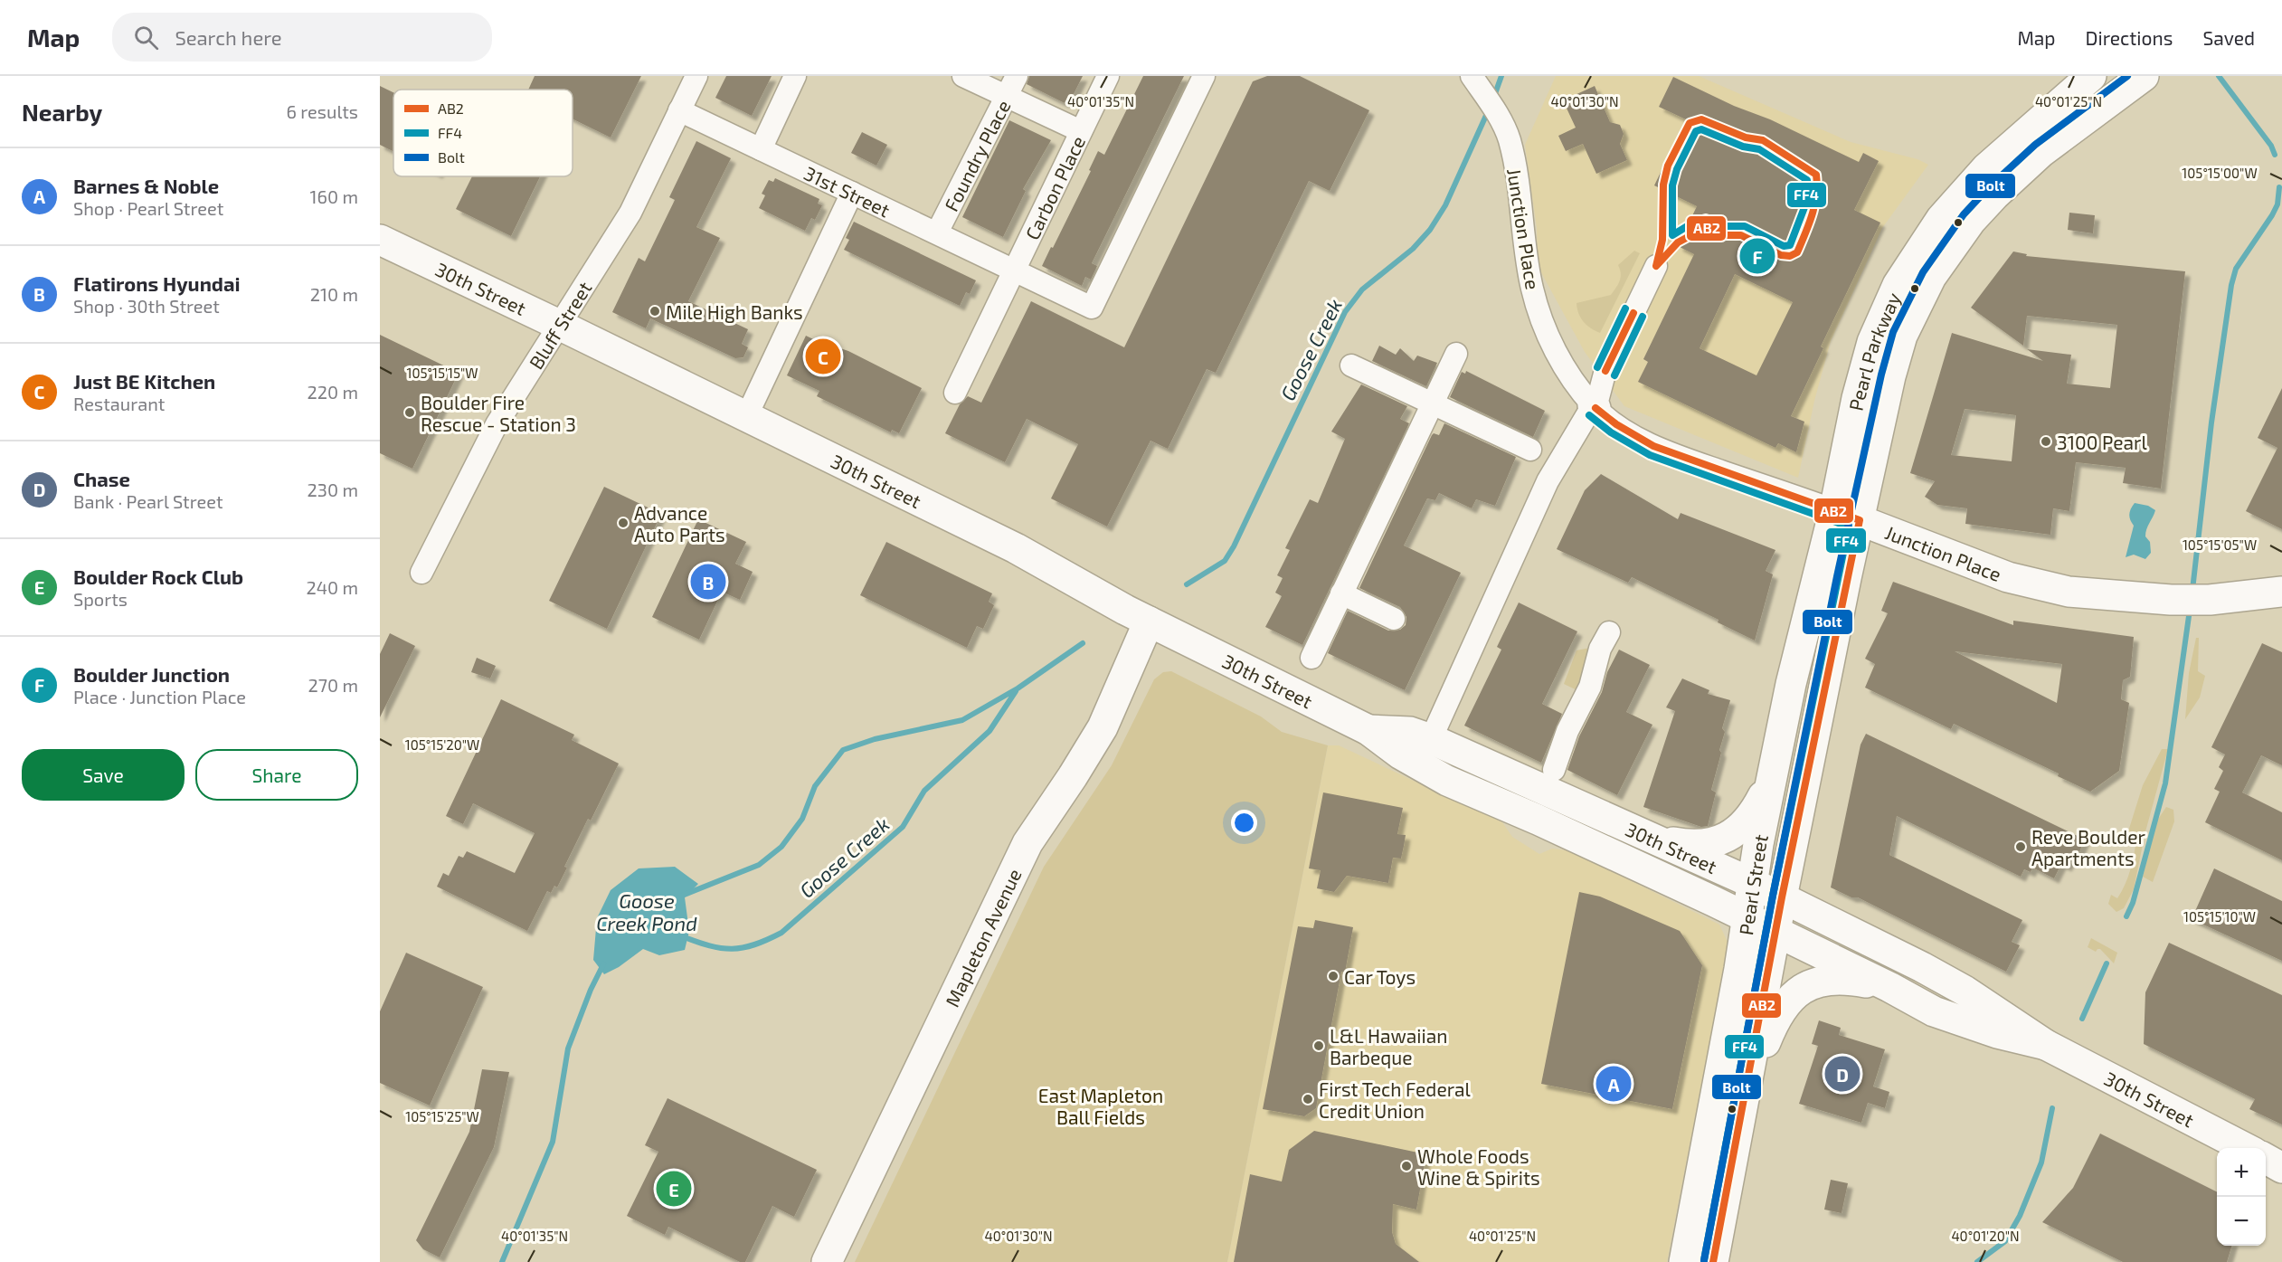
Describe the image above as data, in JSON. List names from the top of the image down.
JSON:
{
  "streets": {
    "main road": [
      "Junction Place",
      "30th Street",
      "Pearl Parkway",
      "Pearl Street",
      "Mapleton Avenue"
    ],
    "street": [
      "Foundry Place",
      "Carbon Place",
      "31st Street",
      "Bluff Street"
    ]
  },
  "crossings": [
    ["Foundry Place", "31st Street"],
    ["Carbon Place", "31st Street"],
    ["31st Street", "Bluff Street"],
    ["Junction Place", "Pearl Parkway"],
    ["Junction Place", "Pearl Street"],
    ["30th Street", "Bluff Street"],
    ["30th Street", "Pearl Street"],
    ["30th Street", "Mapleton Avenue"],
    ["Pearl Parkway", "Pearl Street"]
  ],
  "water": ["Goose Creek", "Goose Creek Pond"],
  "parks": ["East Mapleton Ball Fields"],
  "places": [
    "Mile High Banks",
    "Boulder Fire Rescue - Station 3",
    "3100 Pearl",
    "Advance Auto Parts",
    "Reve Boulder Apartments",
    "Car Toys",
    "L&L Hawaiian Barbeque",
    "First Tech Federal Credit Union",
    "Whole Foods Wine & Spirits"
  ],
  "lines": ["transit line Bolt", "transit line AB2", "transit line FF4"],
  "legend": ["AB2", "FF4", "Bolt"],
  "page": {
    "header": "Map",
    "search": "Search here",
    "nav": ["Map", "Directions", "Saved"],
    "heading": ["Nearby", "6 results"],
    "list": [
      {
        "mark": "A",
        "name": "Barnes & Noble",
        "note": "Shop · Pearl Street",
        "value": "160 m"
      },
      {
        "mark": "B",
        "name": "Flatirons Hyundai",
        "note": "Shop · 30th Street",
        "value": "210 m"
      },
      {
        "mark": "C",
        "name": "Just BE Kitchen",
        "note": "Restaurant",
        "value": "220 m"
      },
      {
        "mark": "D",
        "name": "Chase",
        "note": "Bank · Pearl Street",
        "value": "230 m"
      },
      {
        "mark": "E",
        "name": "Boulder Rock Club",
        "note": "Sports",
        "value": "240 m"
      },
      {
        "mark": "F",
        "name": "Boulder Junction",
        "note": "Place · Junction Place",
        "value": "270 m"
      }
    ],
    "pins": [
      "F",
      "C",
      "B",
      "D",
      "A",
      "E"
    ],
    "buttons": ["Save", "Share"],
    "map_buttons": ["+", "−"]
  },
  "coordinates": [
    "40°01'35\"N",
    "40°01'30\"N",
    "40°01'25\"N",
    "105°15'00\"W",
    "105°15'15\"W",
    "105°15'05\"W",
    "105°15'20\"W",
    "105°15'10\"W",
    "105°15'25\"W",
    "40°01'20\"N"
  ]
}
